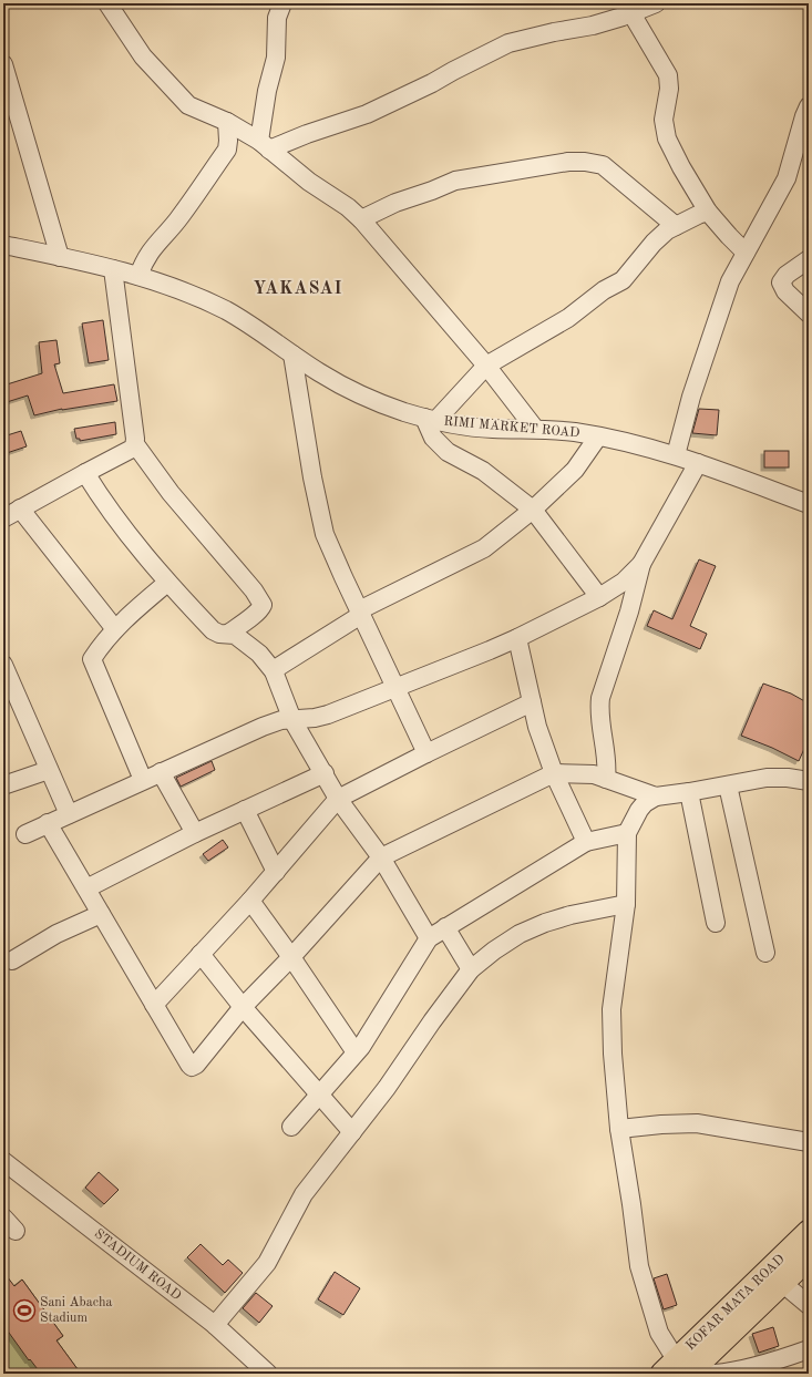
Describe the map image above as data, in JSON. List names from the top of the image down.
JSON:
{
  "streets": {
    "main road": ["KOFAR MATA ROAD"],
    "street": ["RIMI MARKET ROAD", "STADIUM ROAD"]
  },
  "districts": ["YAKASAI"],
  "places": {
    "sports": ["Sani Abacha Stadium"]
  }
}
